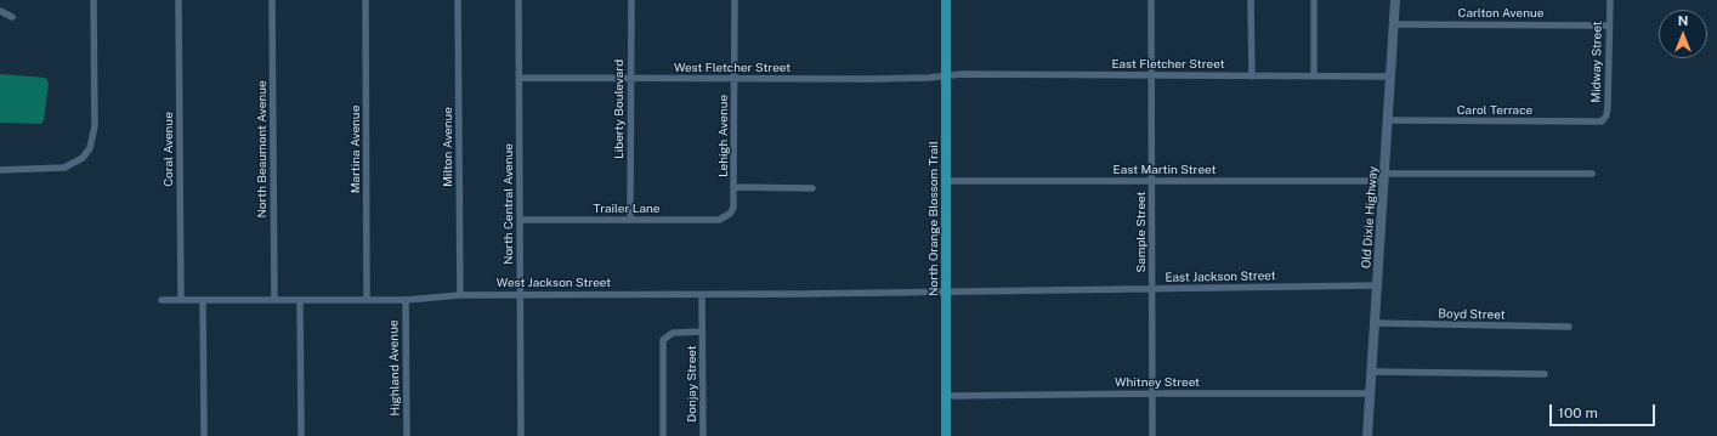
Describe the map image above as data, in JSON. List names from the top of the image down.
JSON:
{
  "streets": {
    "main road": ["North Orange Blossom Trail"],
    "street": [
      "Carlton Avenue",
      "Midway Street",
      "East Fletcher Street",
      "West Fletcher Street",
      "Liberty Boulevard",
      "Carol Terrace",
      "Lehigh Avenue",
      "Milton Avenue",
      "Coral Avenue",
      "North Beaumont Avenue",
      "Martina Avenue",
      "East Martin Street",
      "North Central Avenue",
      "Trailer Lane",
      "Old Dixie Highway",
      "Sample Street",
      "East Jackson Street",
      "West Jackson Street",
      "Boyd Street",
      "Highland Avenue",
      "Whitney Street",
      "Donjay Street"
    ]
  },
  "crossings": [
    ["Carlton Avenue", "Midway Street"],
    ["Carlton Avenue", "Old Dixie Highway"],
    ["Midway Street", "Carol Terrace"],
    ["East Fletcher Street", "West Fletcher Street"],
    ["East Fletcher Street", "Old Dixie Highway"],
    ["East Fletcher Street", "North Orange Blossom Trail"],
    ["East Fletcher Street", "Sample Street"],
    ["West Fletcher Street", "Liberty Boulevard"],
    ["West Fletcher Street", "Lehigh Avenue"],
    ["West Fletcher Street", "North Central Avenue"],
    ["West Fletcher Street", "North Orange Blossom Trail"],
    ["Liberty Boulevard", "Trailer Lane"],
    ["Carol Terrace", "Old Dixie Highway"],
    ["Lehigh Avenue", "Trailer Lane"],
    ["Milton Avenue", "West Jackson Street"],
    ["Coral Avenue", "West Jackson Street"],
    ["North Beaumont Avenue", "West Jackson Street"],
    ["Martina Avenue", "West Jackson Street"],
    ["East Martin Street", "Old Dixie Highway"],
    ["East Martin Street", "North Orange Blossom Trail"],
    ["East Martin Street", "Sample Street"],
    ["North Central Avenue", "Trailer Lane"],
    ["North Central Avenue", "West Jackson Street"],
    ["Old Dixie Highway", "East Jackson Street"],
    ["Old Dixie Highway", "Boyd Street"],
    ["Old Dixie Highway", "Whitney Street"],
    ["North Orange Blossom Trail", "East Jackson Street"],
    ["North Orange Blossom Trail", "West Jackson Street"],
    ["North Orange Blossom Trail", "Whitney Street"],
    ["Sample Street", "East Jackson Street"],
    ["Sample Street", "Whitney Street"],
    ["East Jackson Street", "West Jackson Street"],
    ["West Jackson Street", "Highland Avenue"],
    ["West Jackson Street", "Donjay Street"]
  ],
  "scale_bar": "100 m",
  "north": "top"
}
